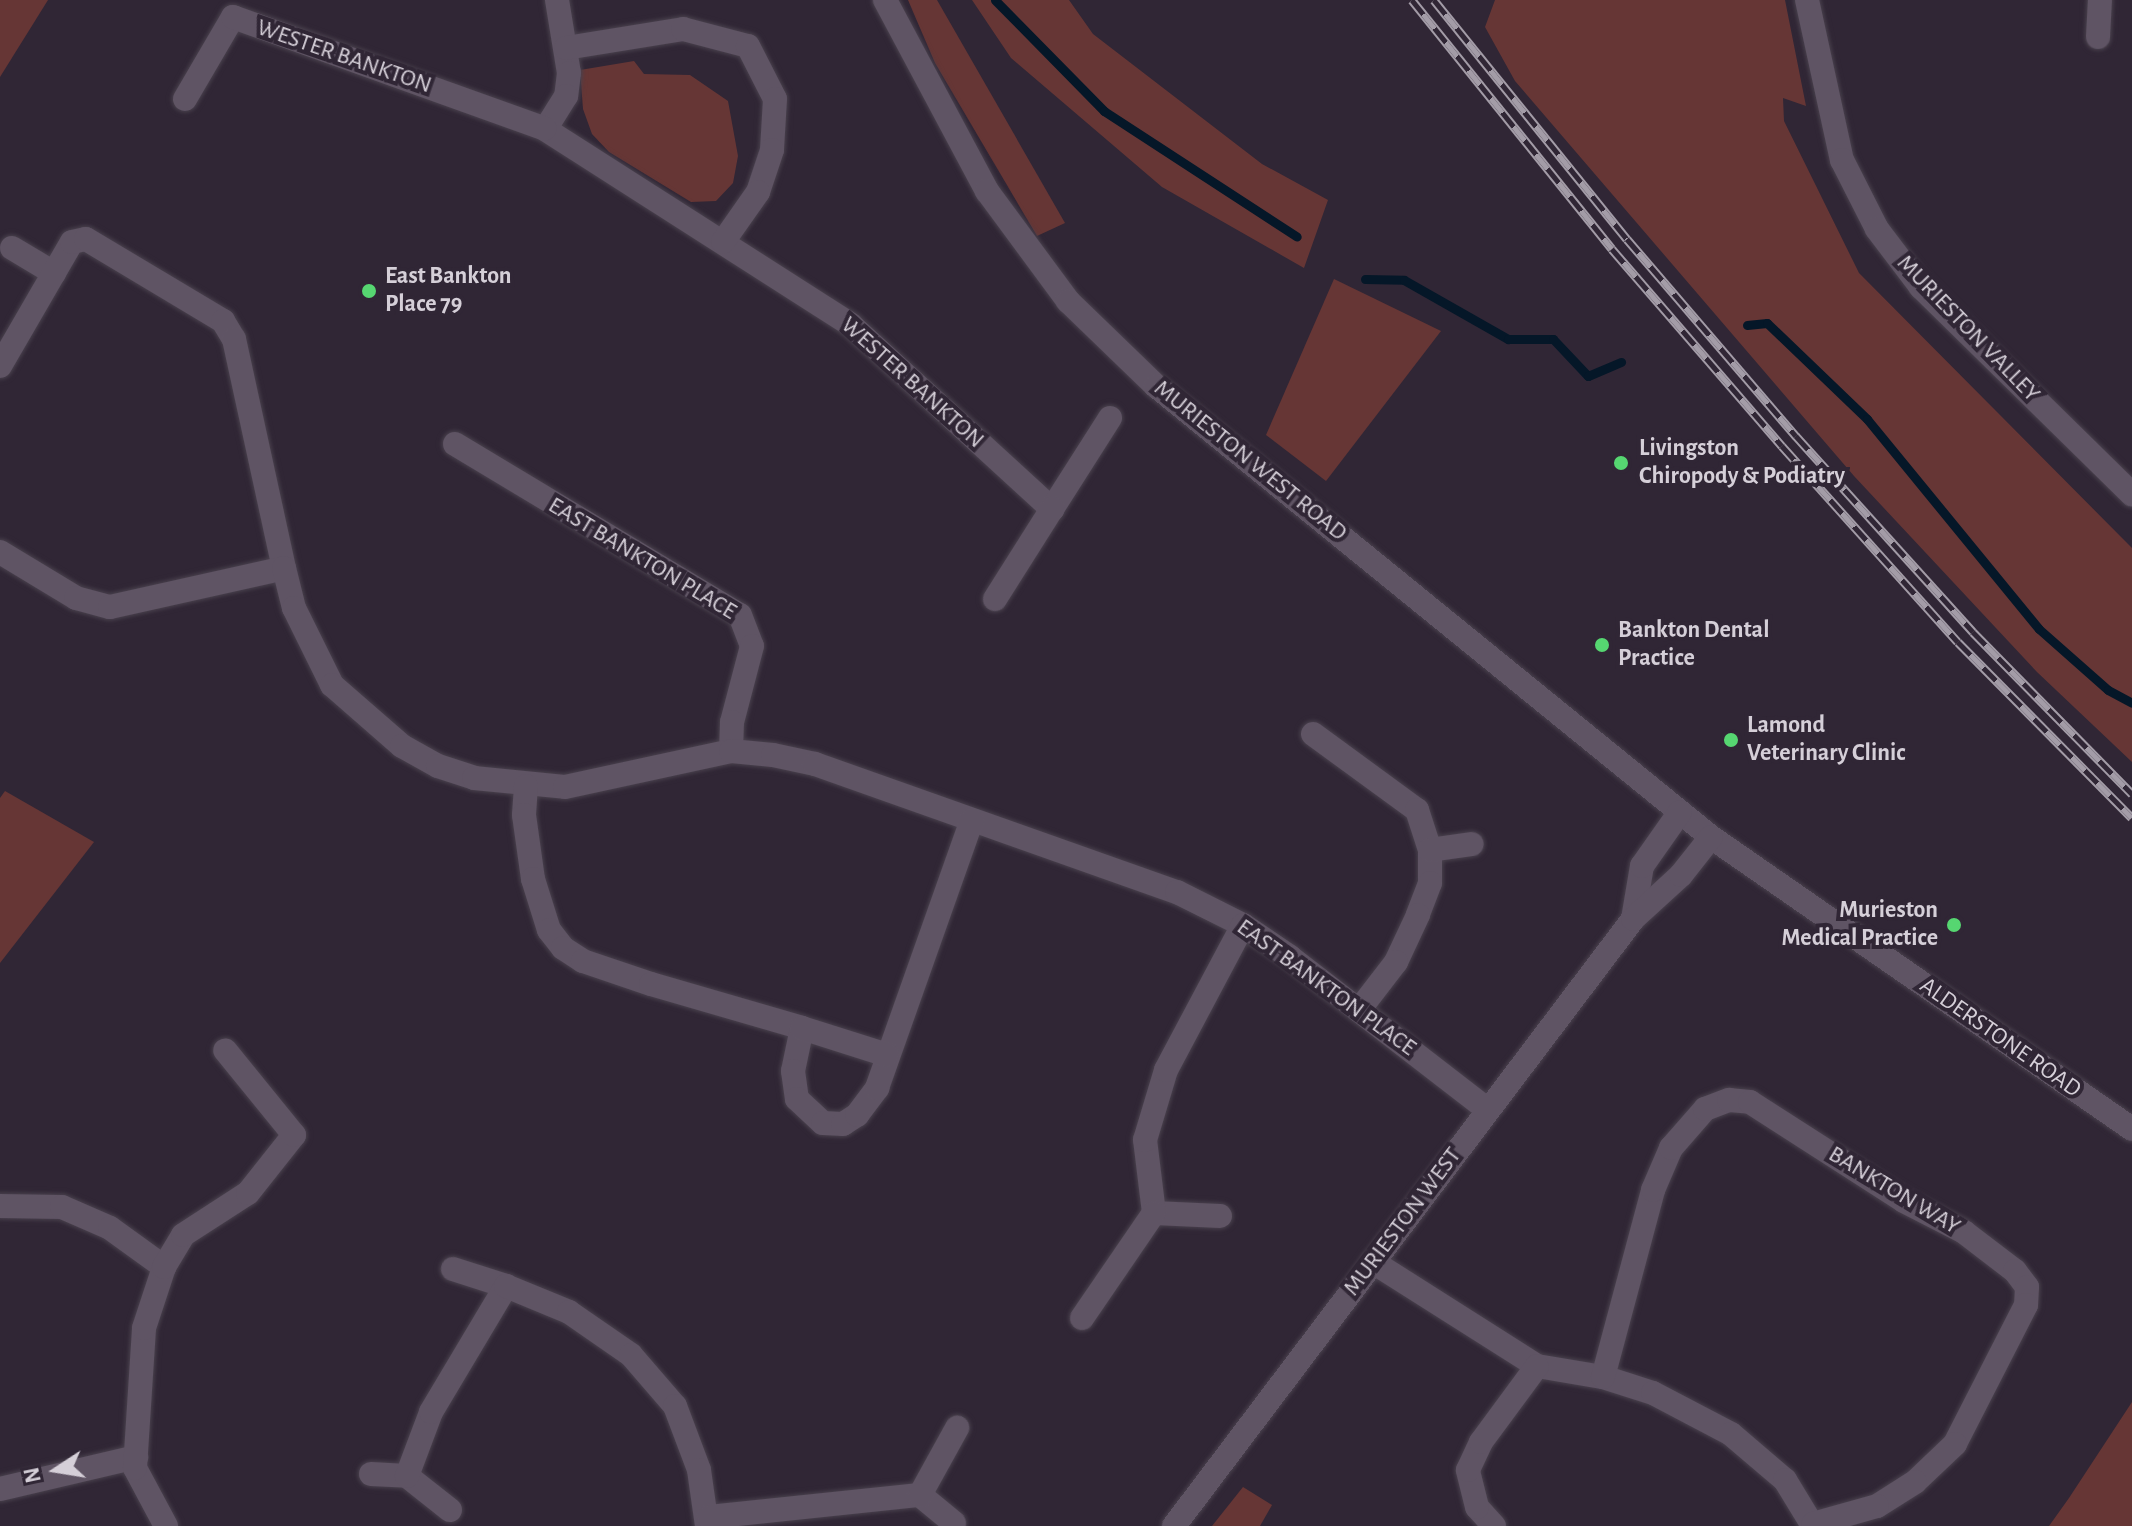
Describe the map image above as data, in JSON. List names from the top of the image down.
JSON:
{
  "streets": {
    "street": [
      "WESTER BANKTON",
      "MURIESTON VALLEY",
      "MURIESTON WEST ROAD",
      "EAST BANKTON PLACE",
      "ALDERSTONE ROAD",
      "BANKTON WAY",
      "MURIESTON WEST"
    ]
  },
  "crossings": [
    ["MURIESTON WEST ROAD", "ALDERSTONE ROAD"],
    ["MURIESTON WEST ROAD", "MURIESTON WEST"],
    ["EAST BANKTON PLACE", "MURIESTON WEST"],
    ["ALDERSTONE ROAD", "MURIESTON WEST"],
    ["BANKTON WAY", "MURIESTON WEST"]
  ],
  "places": [
    "East Bankton Place 79",
    "Livingston Chiropody & Podiatry",
    "Bankton Dental Practice",
    "Lamond Veterinary Clinic",
    "Murieston Medical Practice"
  ],
  "north": "left"
}
